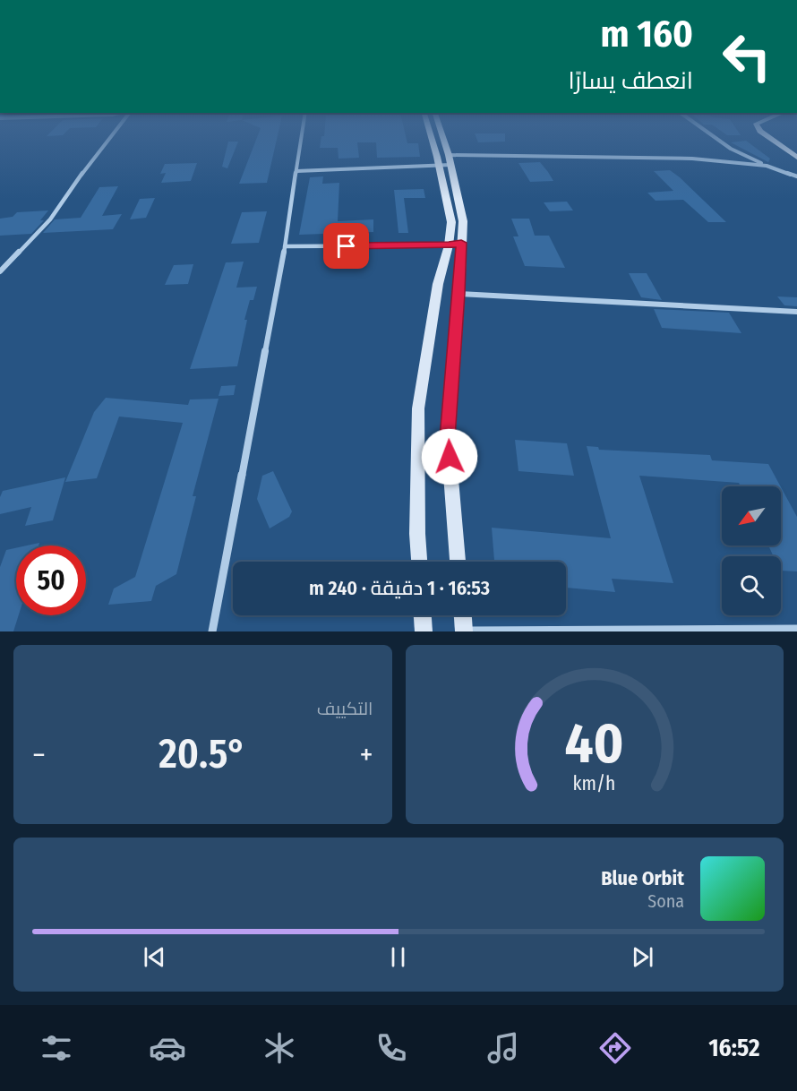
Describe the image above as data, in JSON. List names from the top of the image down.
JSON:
{
  "north": "bottom left",
  "page": {
    "turn": ["160 m", "انعطف يسارًا"],
    "limit": "50",
    "trip": "16:53 · 1 دقيقة · 240 m",
    "tile": "التكييف",
    "heat": ["−", "20.5°", "+"],
    "song": ["Blue Orbit", "Sona"],
    "tabs": "16:52",
    "gauge": ["40", "km/h"]
  }
}
